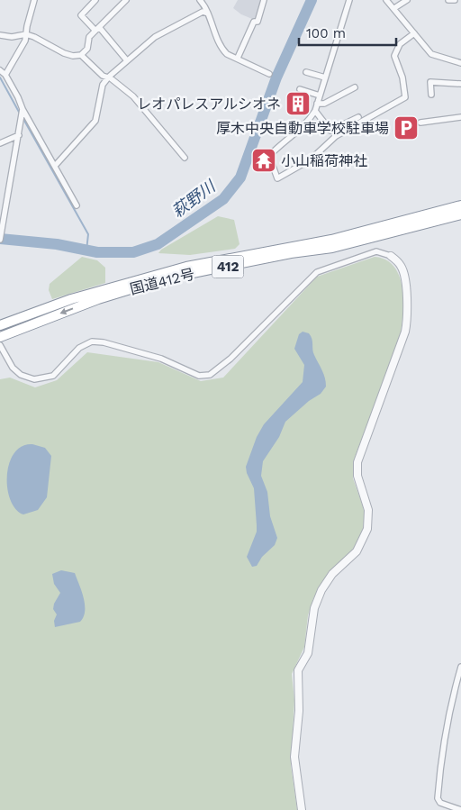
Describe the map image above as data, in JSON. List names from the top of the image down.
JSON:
{
  "streets": {
    "highway": ["412", "国道412号"]
  },
  "water": ["萩野川"],
  "places": {
    "building": ["レオパレスアルシオネ"],
    "parking": ["厚木中央自動車学校駐車場"],
    "temple": ["小山稲荷神社"]
  },
  "scale_bar": "100 m"
}
